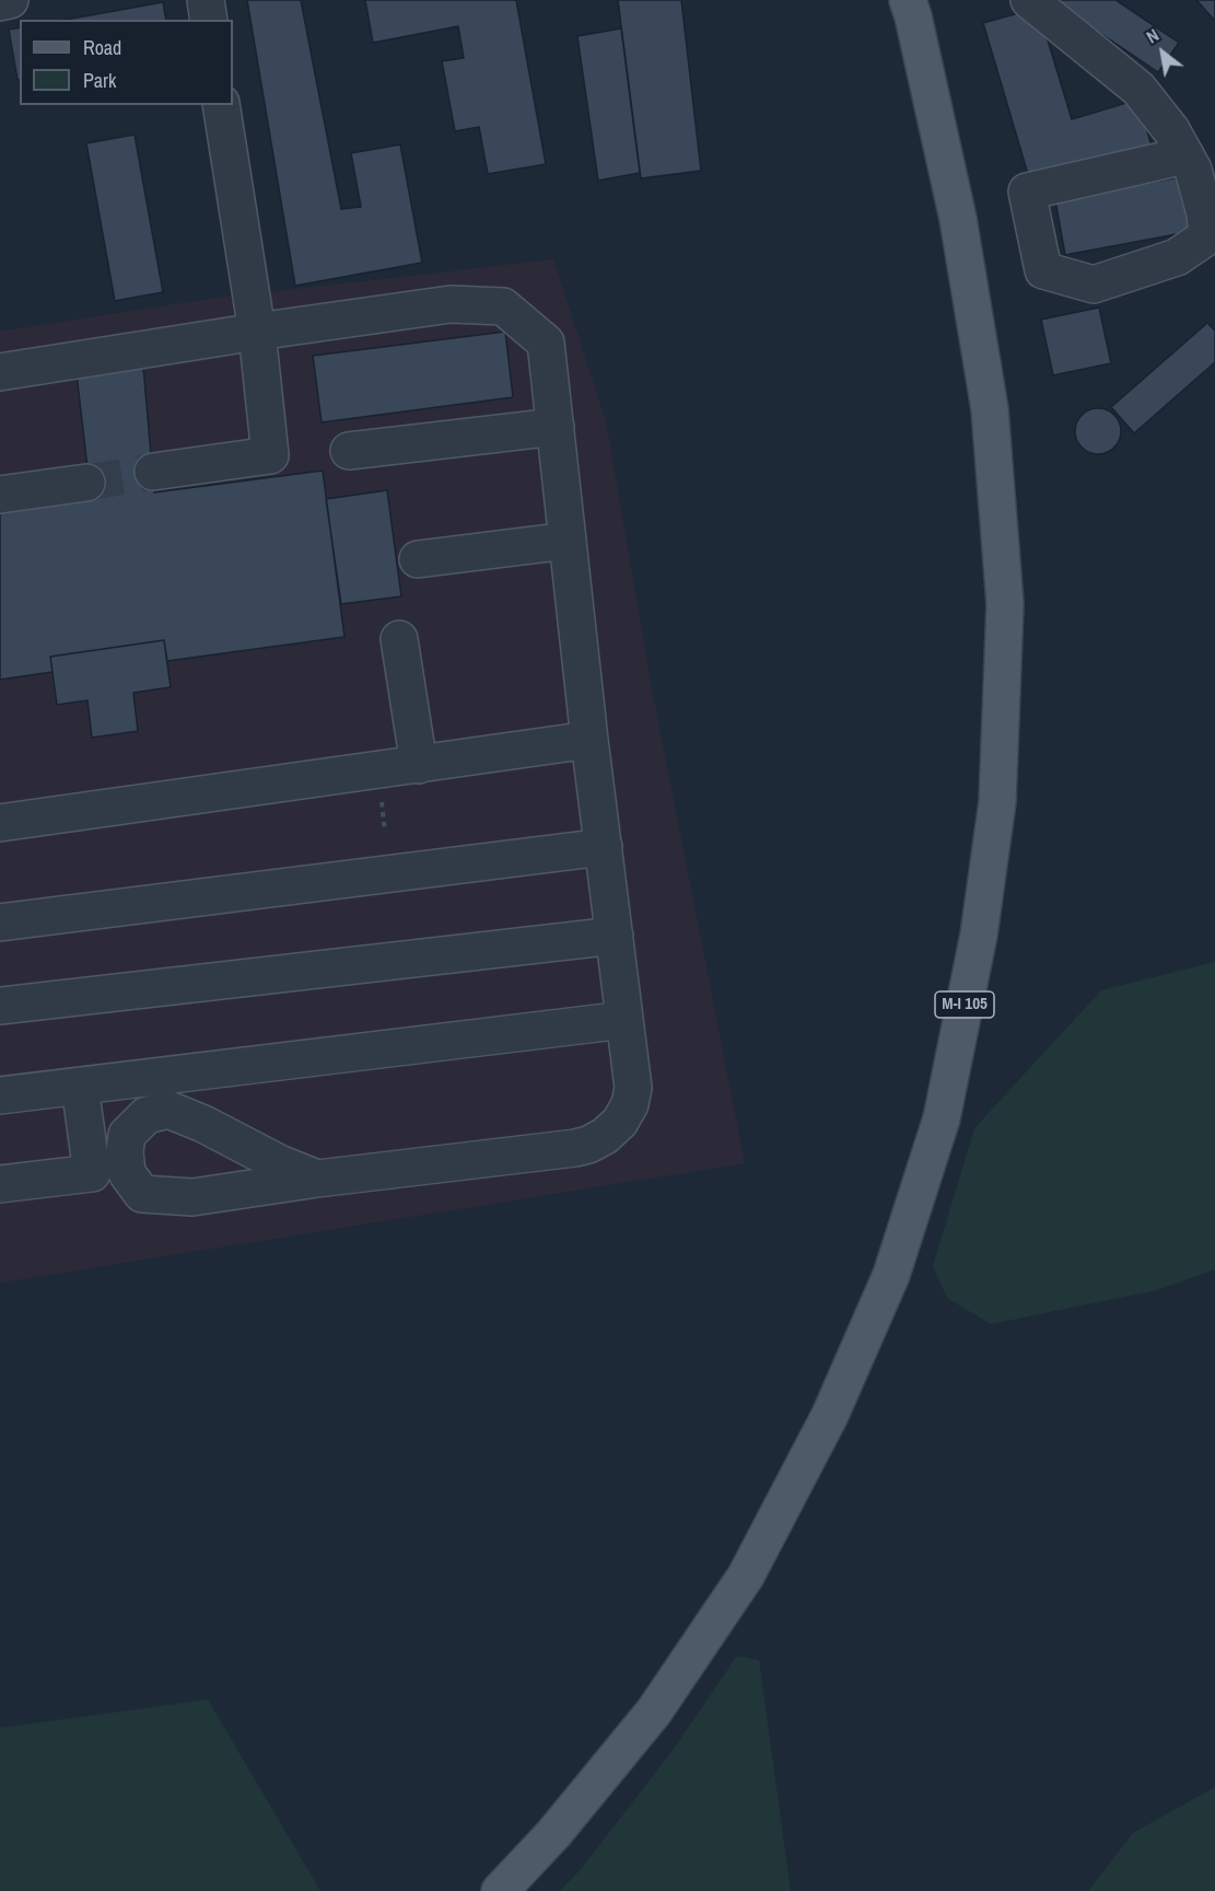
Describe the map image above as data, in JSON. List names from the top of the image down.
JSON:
{
  "streets": {
    "main road": ["M-I 105"]
  },
  "legend": ["Road", "Park"],
  "north": "top left"
}
